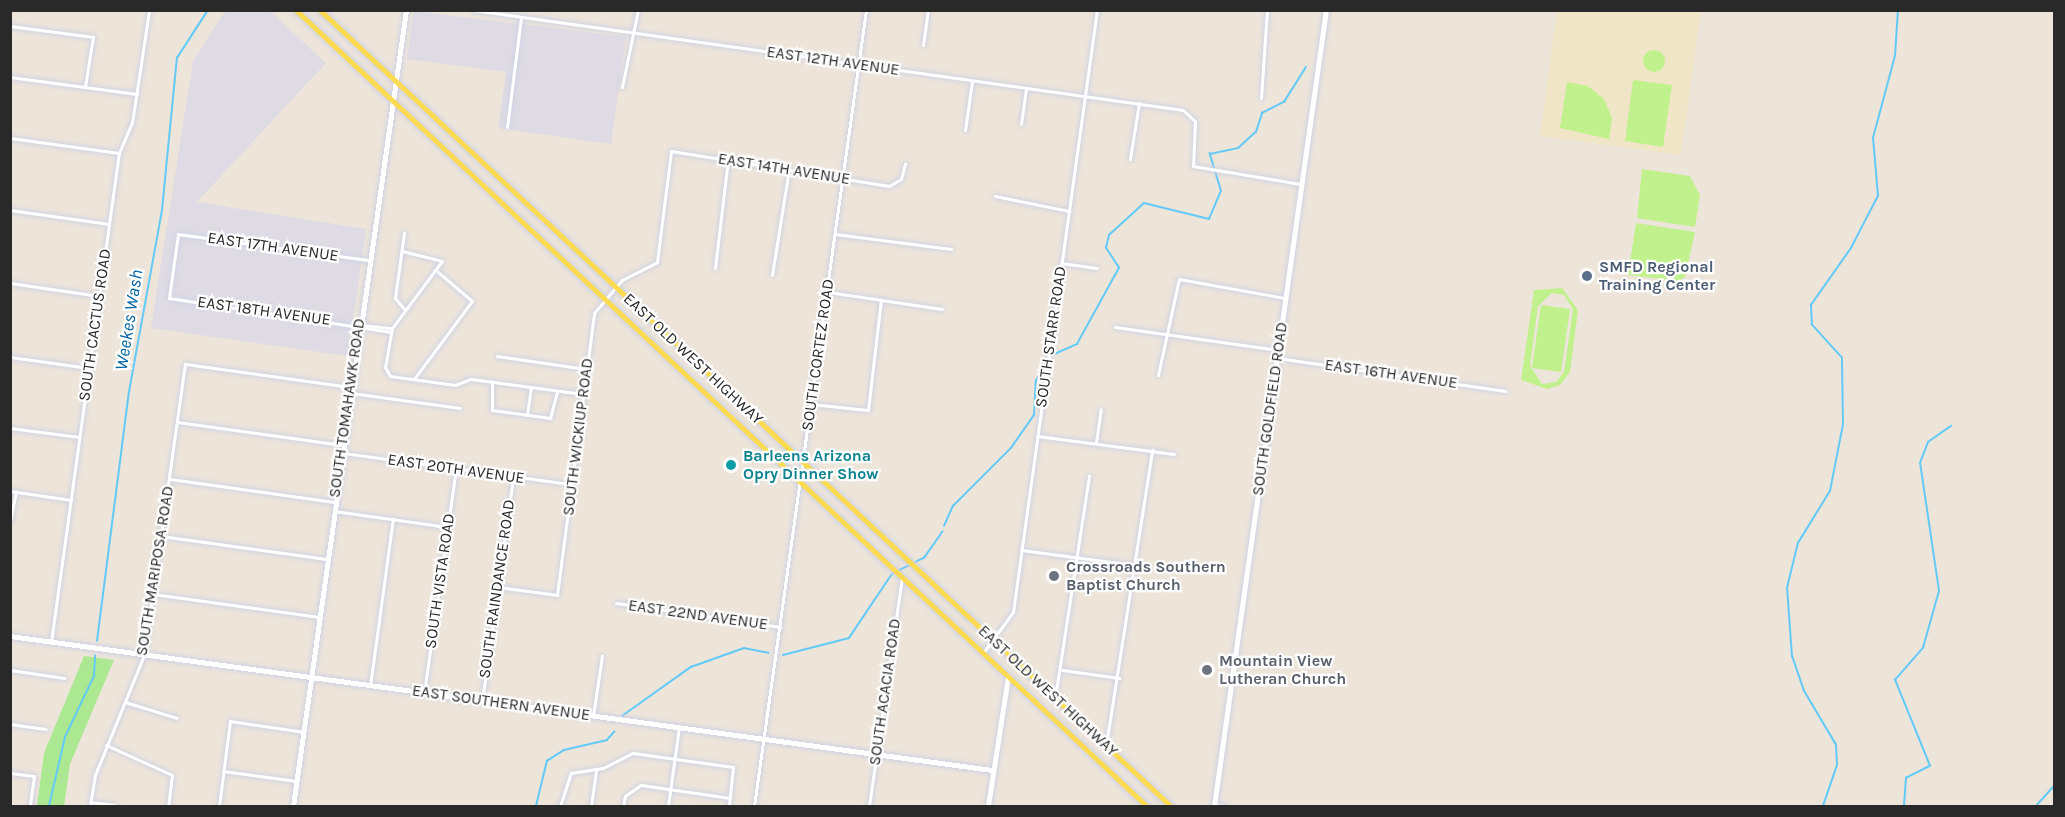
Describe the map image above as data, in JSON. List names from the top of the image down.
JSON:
{
  "streets": {
    "main road": [
      "EAST OLD WEST HIGHWAY",
      "SOUTH TOMAHAWK ROAD",
      "SOUTH GOLDFIELD ROAD",
      "EAST SOUTHERN AVENUE"
    ],
    "street": [
      "EAST 12TH AVENUE",
      "EAST 14TH AVENUE",
      "EAST 17TH AVENUE",
      "EAST 18TH AVENUE",
      "SOUTH CACTUS ROAD",
      "SOUTH STARR ROAD",
      "SOUTH CORTEZ ROAD",
      "EAST 16TH AVENUE",
      "SOUTH WICKIUP ROAD",
      "EAST 20TH AVENUE",
      "SOUTH MARIPOSA ROAD",
      "SOUTH VISTA ROAD",
      "SOUTH RAINDANCE ROAD",
      "EAST 22ND AVENUE",
      "SOUTH ACACIA ROAD"
    ]
  },
  "crossings": [
    ["EAST 12TH AVENUE", "SOUTH STARR ROAD"],
    ["EAST 12TH AVENUE", "SOUTH CORTEZ ROAD"],
    ["EAST 12TH AVENUE", "SOUTH GOLDFIELD ROAD"],
    ["EAST 14TH AVENUE", "SOUTH CORTEZ ROAD"],
    ["EAST 14TH AVENUE", "SOUTH WICKIUP ROAD"],
    ["EAST 17TH AVENUE", "EAST 18TH AVENUE"],
    ["EAST 17TH AVENUE", "SOUTH TOMAHAWK ROAD"],
    ["EAST 18TH AVENUE", "SOUTH TOMAHAWK ROAD"],
    ["SOUTH CACTUS ROAD", "EAST SOUTHERN AVENUE"],
    ["SOUTH STARR ROAD", "EAST OLD WEST HIGHWAY"],
    ["SOUTH CORTEZ ROAD", "EAST OLD WEST HIGHWAY"],
    ["SOUTH CORTEZ ROAD", "EAST 22ND AVENUE"],
    ["SOUTH CORTEZ ROAD", "EAST SOUTHERN AVENUE"],
    ["EAST OLD WEST HIGHWAY", "SOUTH TOMAHAWK ROAD"],
    ["EAST OLD WEST HIGHWAY", "SOUTH WICKIUP ROAD"],
    ["EAST OLD WEST HIGHWAY", "SOUTH ACACIA ROAD"],
    ["EAST 16TH AVENUE", "SOUTH GOLDFIELD ROAD"],
    ["SOUTH TOMAHAWK ROAD", "EAST 20TH AVENUE"],
    ["SOUTH TOMAHAWK ROAD", "SOUTH MARIPOSA ROAD"],
    ["SOUTH TOMAHAWK ROAD", "EAST SOUTHERN AVENUE"],
    ["SOUTH WICKIUP ROAD", "EAST 20TH AVENUE"],
    ["SOUTH WICKIUP ROAD", "SOUTH RAINDANCE ROAD"],
    ["EAST 20TH AVENUE", "SOUTH VISTA ROAD"],
    ["EAST 20TH AVENUE", "SOUTH RAINDANCE ROAD"],
    ["SOUTH MARIPOSA ROAD", "EAST SOUTHERN AVENUE"],
    ["SOUTH VISTA ROAD", "EAST SOUTHERN AVENUE"],
    ["SOUTH RAINDANCE ROAD", "EAST SOUTHERN AVENUE"],
    ["SOUTH ACACIA ROAD", "EAST SOUTHERN AVENUE"]
  ],
  "water": ["Weekes Wash"],
  "places": [
    "SMFD Regional Training Center",
    "Barleens Arizona Opry Dinner Show",
    "Crossroads Southern Baptist Church",
    "Mountain View Lutheran Church"
  ]
}
